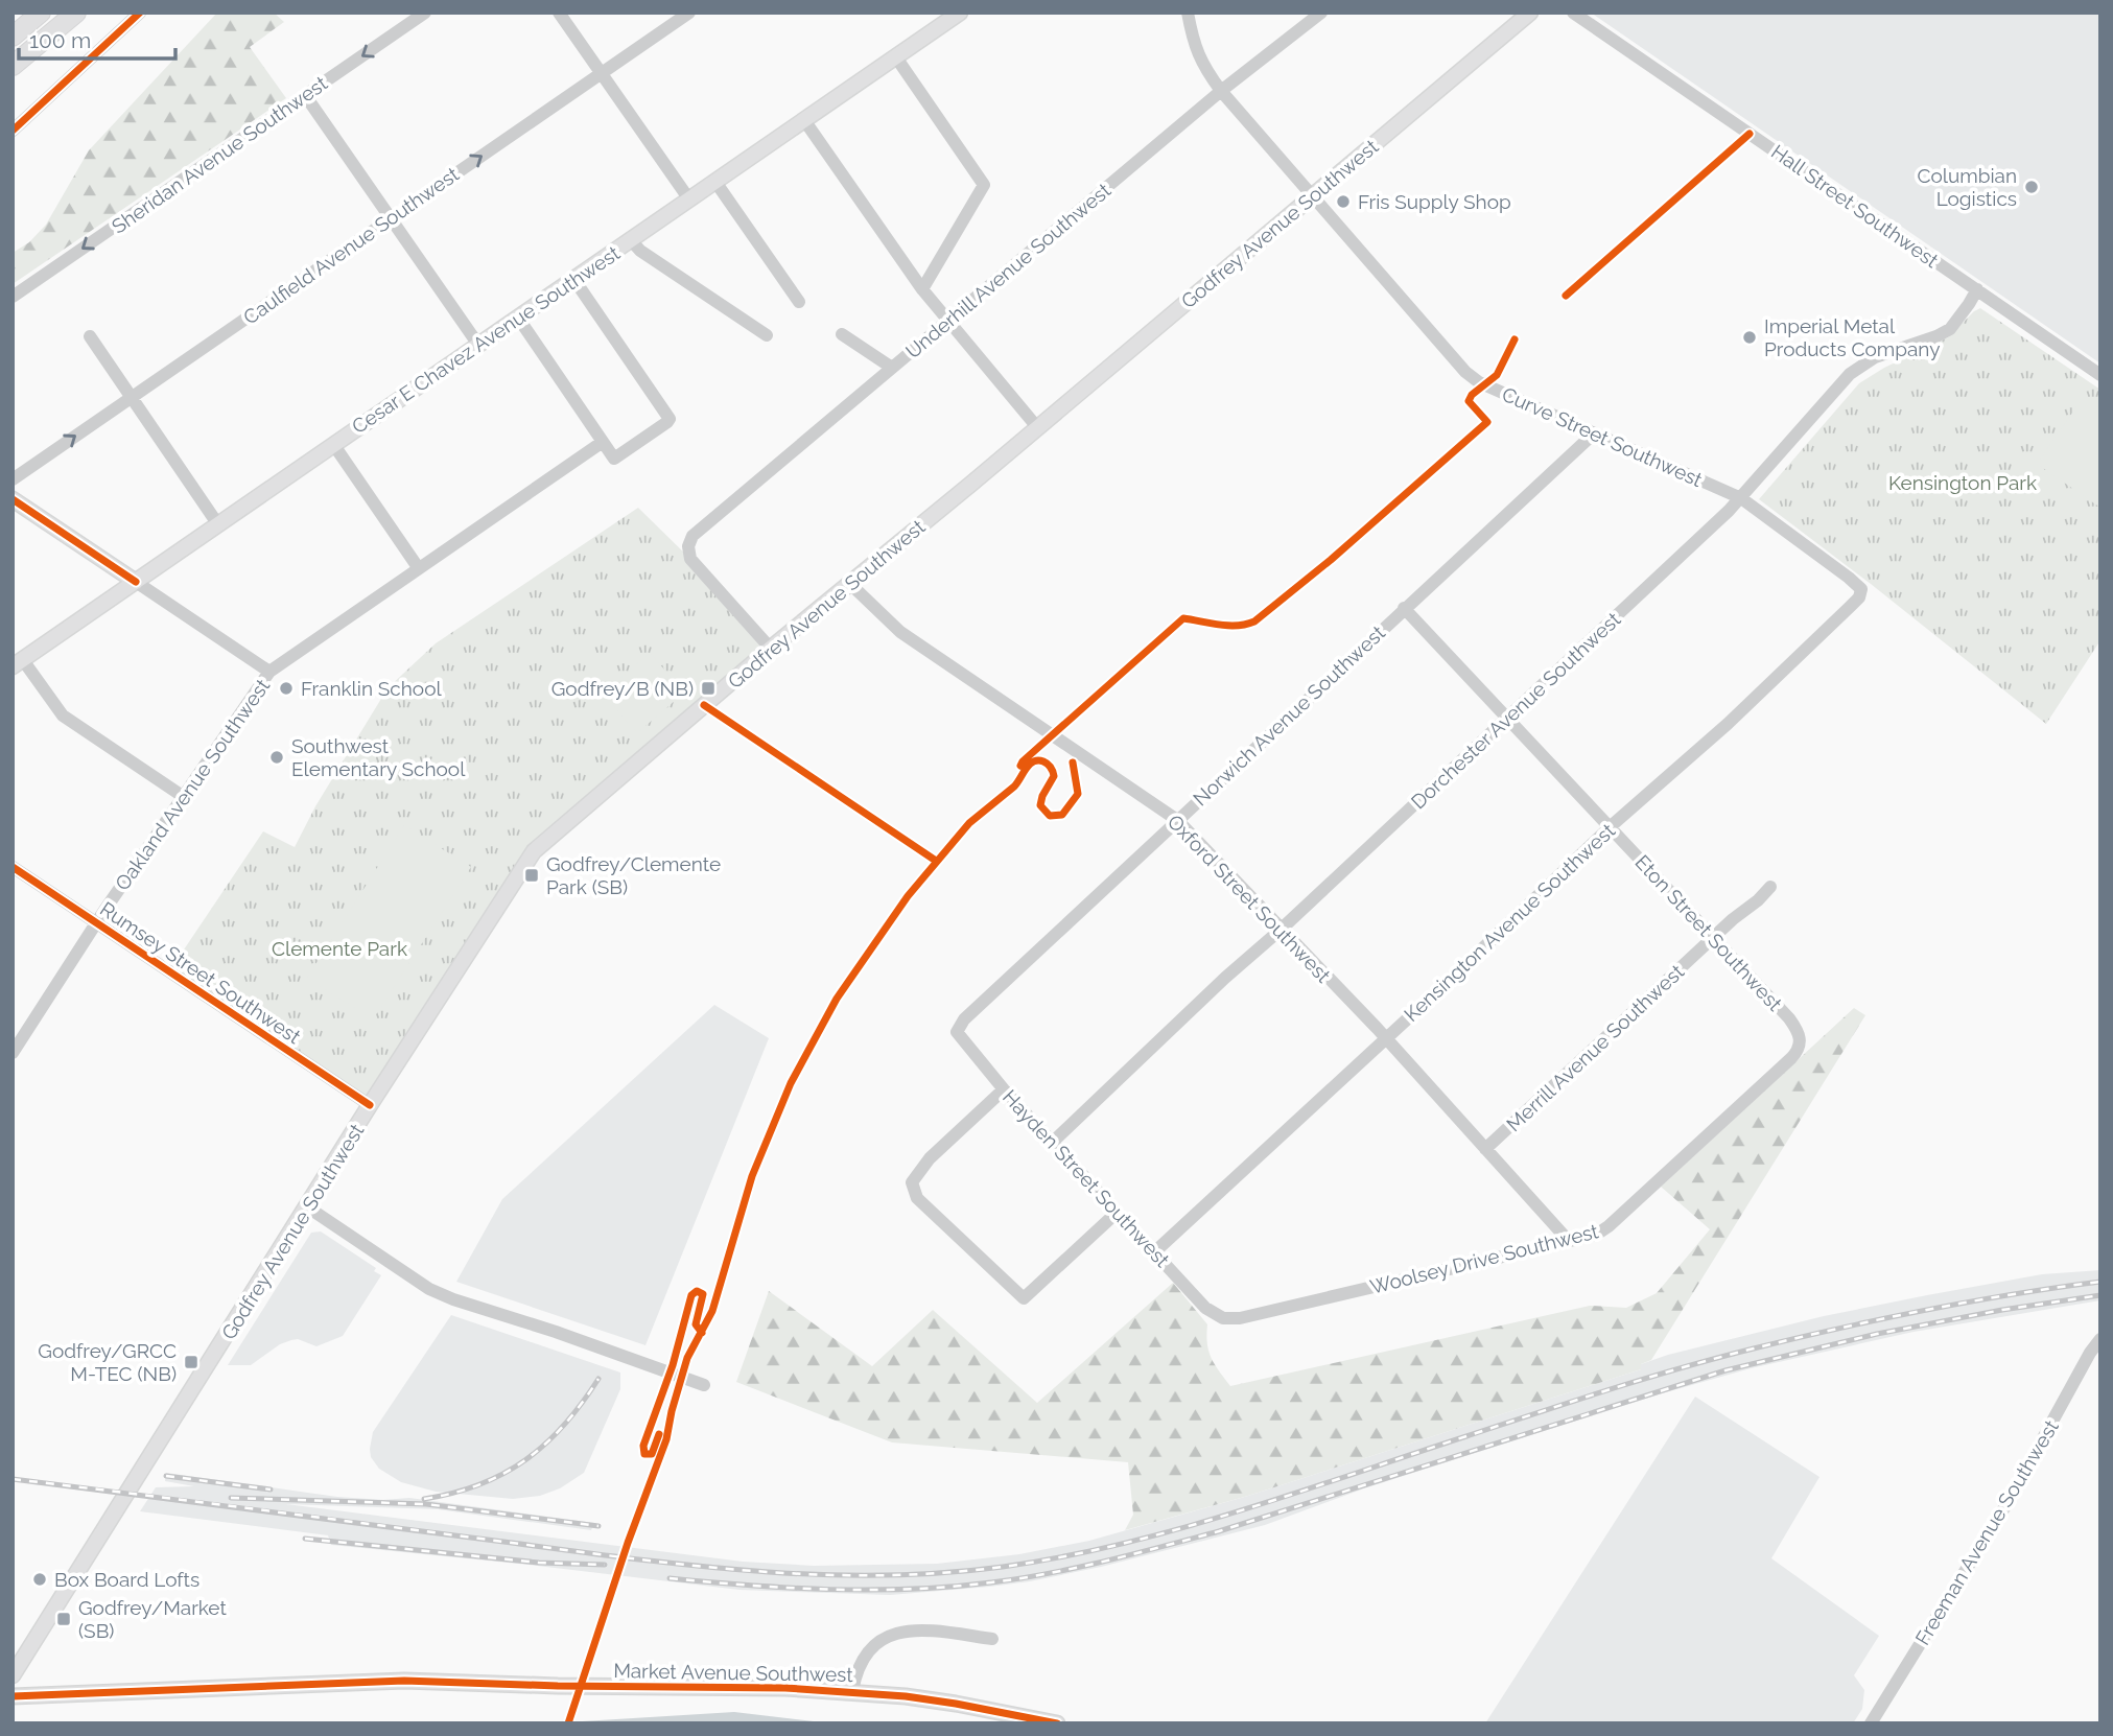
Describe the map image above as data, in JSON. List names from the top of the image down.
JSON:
{
  "streets": {
    "main road": ["Godfrey Avenue Southwest", "Cesar E Chavez Avenue Southwest", "Market Avenue Southwest"],
    "street": [
      "Sheridan Avenue Southwest",
      "Hall Street Southwest",
      "Caulfield Avenue Southwest",
      "Underhill Avenue Southwest",
      "Curve Street Southwest",
      "Dorchester Avenue Southwest",
      "Norwich Avenue Southwest",
      "Oakland Avenue Southwest",
      "Oxford Street Southwest",
      "Kensington Avenue Southwest",
      "Eton Street Southwest",
      "Rumsey Street Southwest",
      "Merrill Avenue Southwest",
      "Hayden Street Southwest",
      "Woolsey Drive Southwest",
      "Freeman Avenue Southwest"
    ]
  },
  "crossings": [
    ["Hall Street Southwest", "Dorchester Avenue Southwest"],
    ["Godfrey Avenue Southwest", "Underhill Avenue Southwest"],
    ["Godfrey Avenue Southwest", "Curve Street Southwest"],
    ["Godfrey Avenue Southwest", "Oxford Street Southwest"],
    ["Godfrey Avenue Southwest", "Rumsey Street Southwest"],
    ["Underhill Avenue Southwest", "Curve Street Southwest"],
    ["Curve Street Southwest", "Dorchester Avenue Southwest"],
    ["Curve Street Southwest", "Norwich Avenue Southwest"],
    ["Curve Street Southwest", "Kensington Avenue Southwest"],
    ["Dorchester Avenue Southwest", "Oxford Street Southwest"],
    ["Dorchester Avenue Southwest", "Eton Street Southwest"],
    ["Dorchester Avenue Southwest", "Hayden Street Southwest"],
    ["Norwich Avenue Southwest", "Oxford Street Southwest"],
    ["Norwich Avenue Southwest", "Eton Street Southwest"],
    ["Norwich Avenue Southwest", "Hayden Street Southwest"],
    ["Oakland Avenue Southwest", "Rumsey Street Southwest"],
    ["Oxford Street Southwest", "Kensington Avenue Southwest"],
    ["Oxford Street Southwest", "Merrill Avenue Southwest"],
    ["Oxford Street Southwest", "Woolsey Drive Southwest"],
    ["Kensington Avenue Southwest", "Eton Street Southwest"],
    ["Kensington Avenue Southwest", "Hayden Street Southwest"],
    ["Eton Street Southwest", "Merrill Avenue Southwest"],
    ["Eton Street Southwest", "Woolsey Drive Southwest"],
    ["Hayden Street Southwest", "Woolsey Drive Southwest"]
  ],
  "one_way": ["Sheridan Avenue Southwest", "Caulfield Avenue Southwest"],
  "parks": ["Kensington Park", "Clemente Park"],
  "places": {
    "other": [
      "Columbian Logistics",
      "Fris Supply Shop",
      "Imperial Metal Products Company",
      "Franklin School",
      "Southwest Elementary School",
      "Box Board Lofts"
    ],
    "transit": [
      "Godfrey/B (NB)",
      "Godfrey/Clemente Park (SB)",
      "Godfrey/GRCC M-TEC (NB)",
      "Godfrey/Market (SB)"
    ]
  },
  "scale_bar": "100 m"
}
